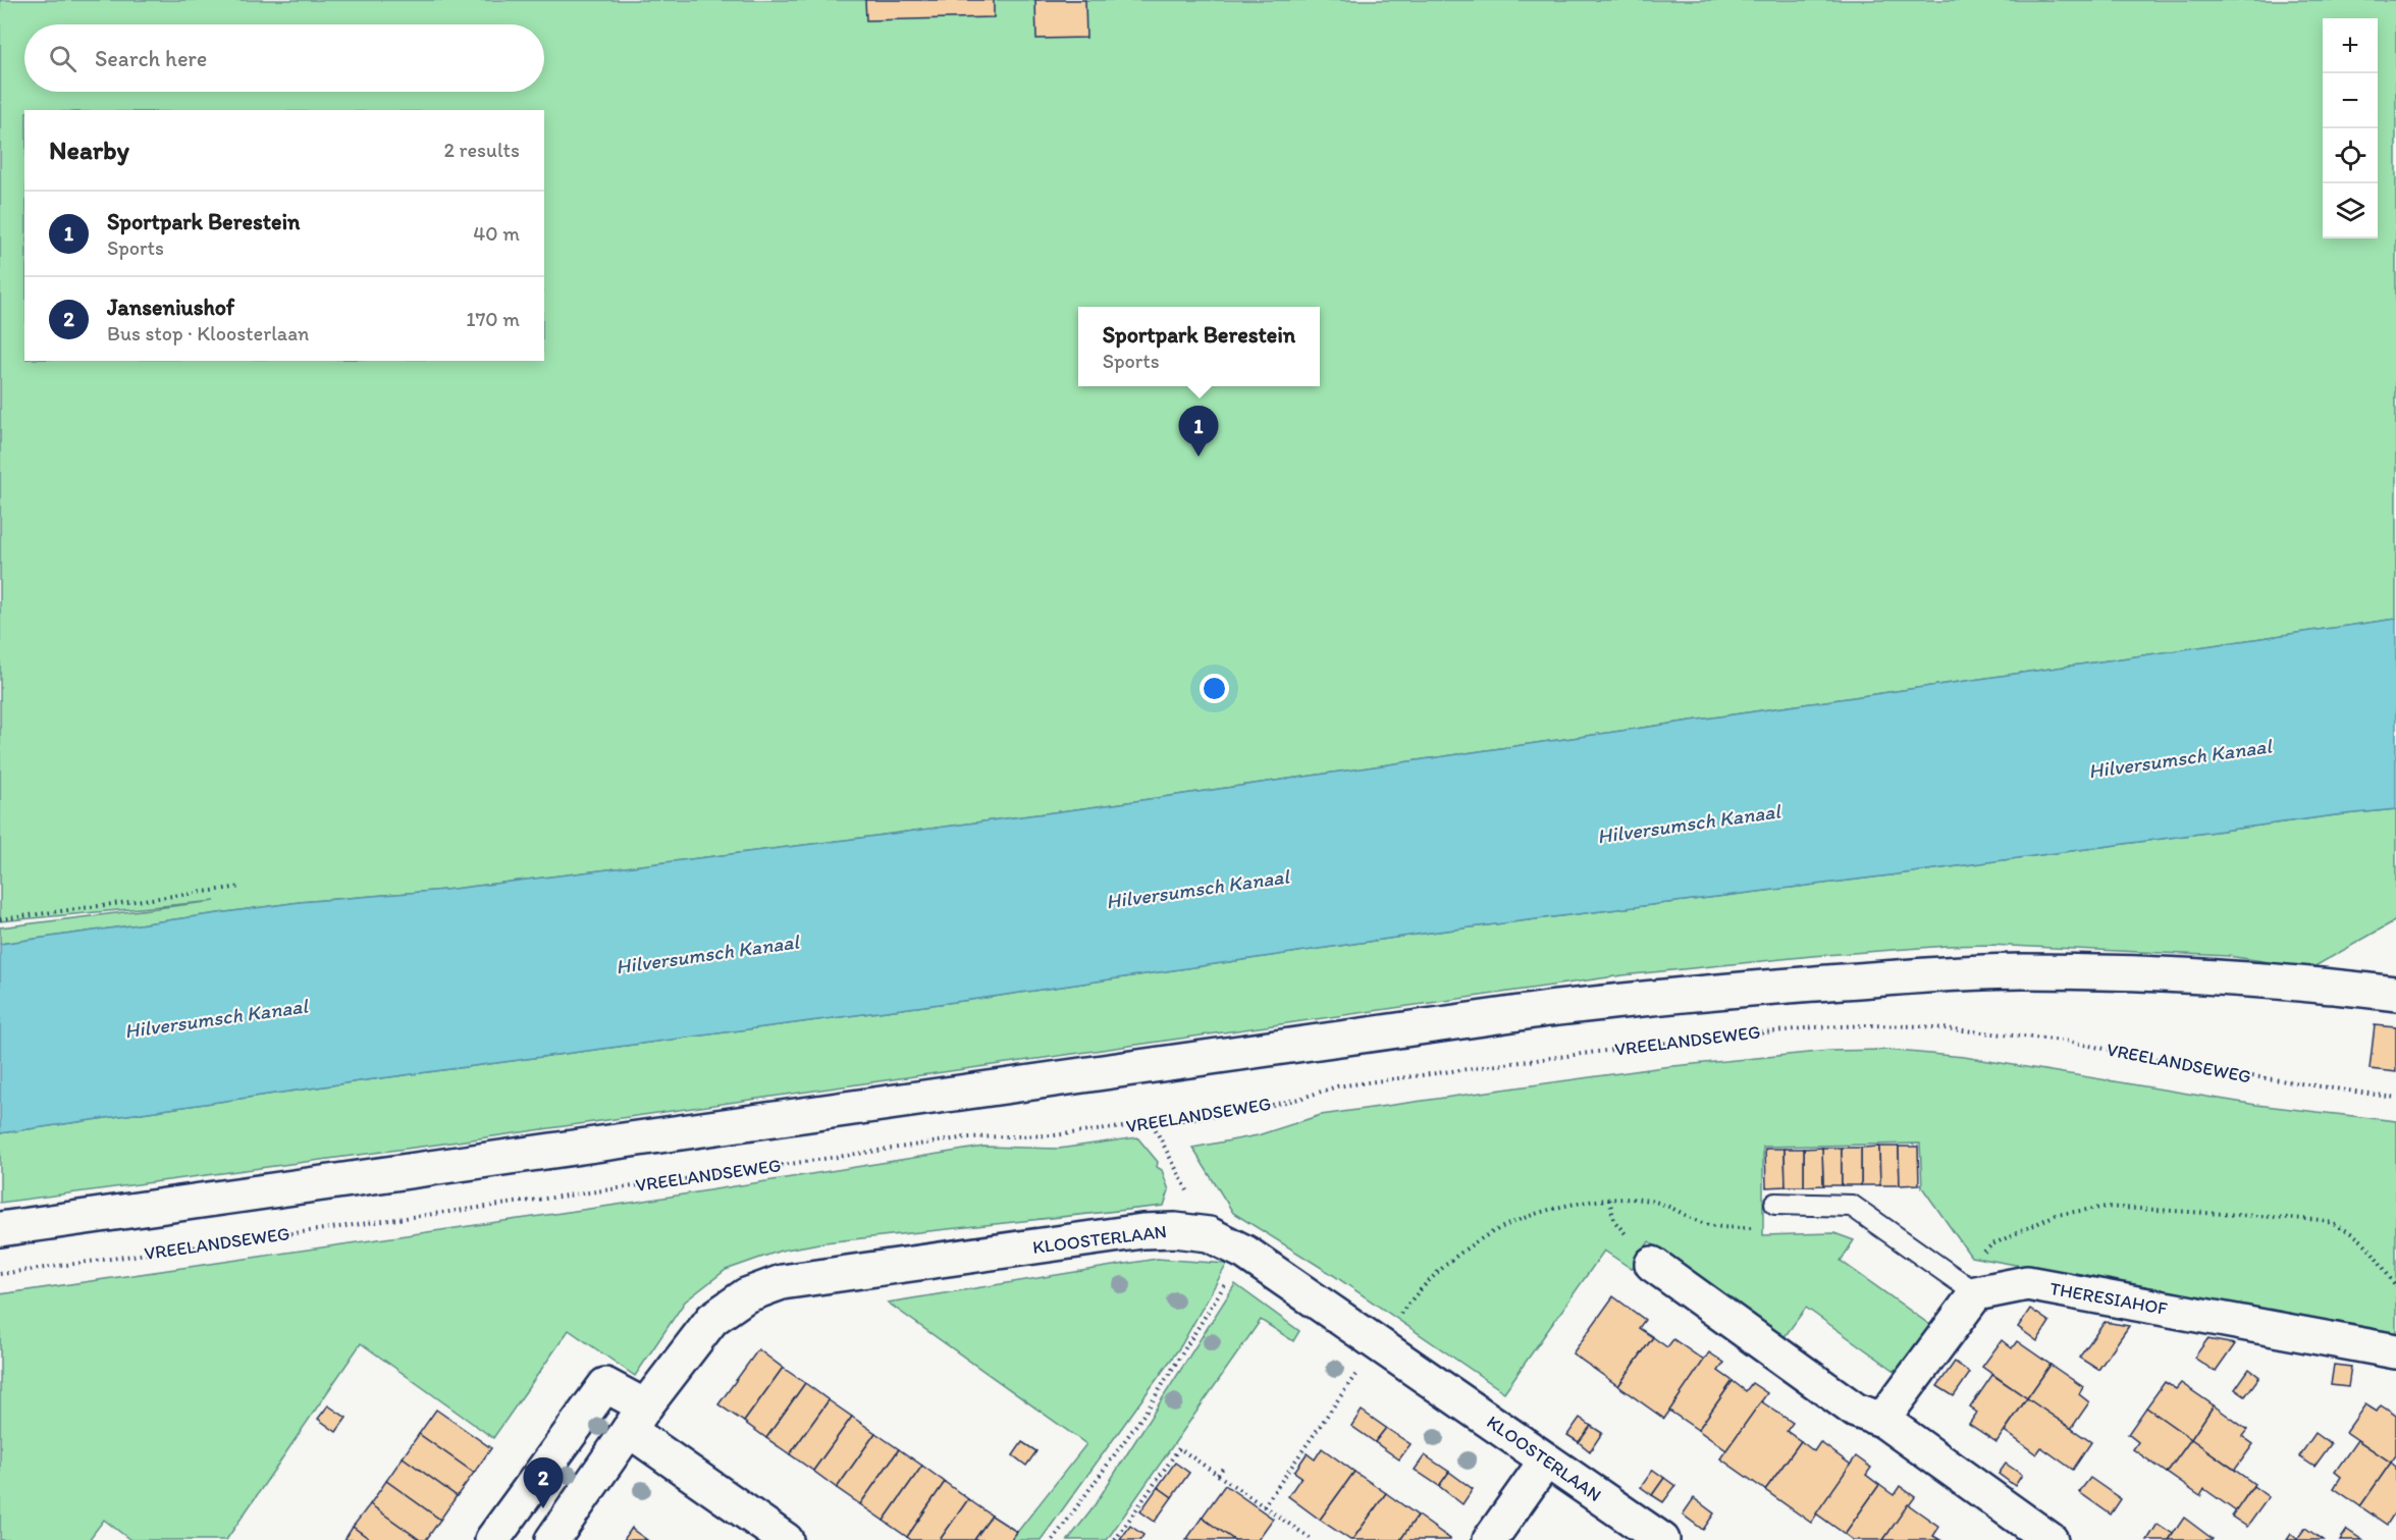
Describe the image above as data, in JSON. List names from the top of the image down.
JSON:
{
  "streets": {
    "street": ["KLOOSTERLAAN", "THERESIAHOF"],
    "path": ["VREELANDSEWEG"]
  },
  "water": ["Hilversumsch Kanaal"],
  "page": {
    "map_buttons": ["+", "−"],
    "search": "Search here",
    "heading": ["Nearby", "2 results"],
    "list": [
      {
        "mark": "1",
        "name": "Sportpark Berestein",
        "note": "Sports",
        "value": "40 m"
      },
      {
        "mark": "2",
        "name": "Janseniushof",
        "note": "Bus stop · Kloosterlaan",
        "value": "170 m"
      }
    ],
    "popup": ["Sportpark Berestein", "Sports"],
    "pins": ["1", "2"]
  }
}
